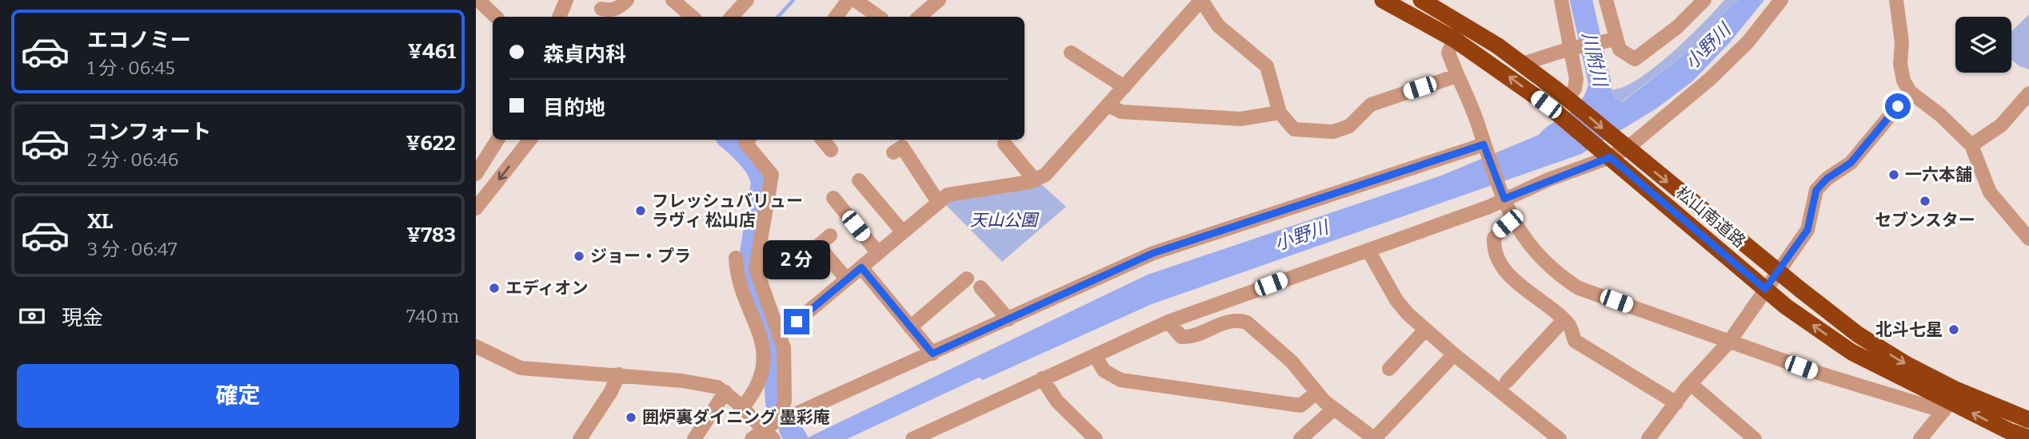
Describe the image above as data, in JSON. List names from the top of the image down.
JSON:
{
  "streets": {
    "highway": ["松山南道路"]
  },
  "water": ["小野川", "川附川"],
  "parks": ["天山公園"],
  "places": [
    "一六本舗",
    "セブンスター",
    "フレッシュバリュー ラヴィ 松山店",
    "ジョー・プラ",
    "エディオン",
    "北斗七星",
    "囲炉裏ダイニング 墨彩庵"
  ],
  "page": {
    "list": [
      {
        "name": "エコノミー",
        "note": "1 分 · 06:45",
        "value": "¥461"
      },
      {
        "name": "コンフォート",
        "note": "2 分 · 06:46",
        "value": "¥622"
      },
      {
        "name": "XL",
        "note": "3 分 · 06:47",
        "value": "¥783"
      }
    ],
    "banner": ["森貞内科", "目的地"],
    "bubble": "2 分",
    "pay": ["現金", "740 m"],
    "buttons": "確定"
  }
}
